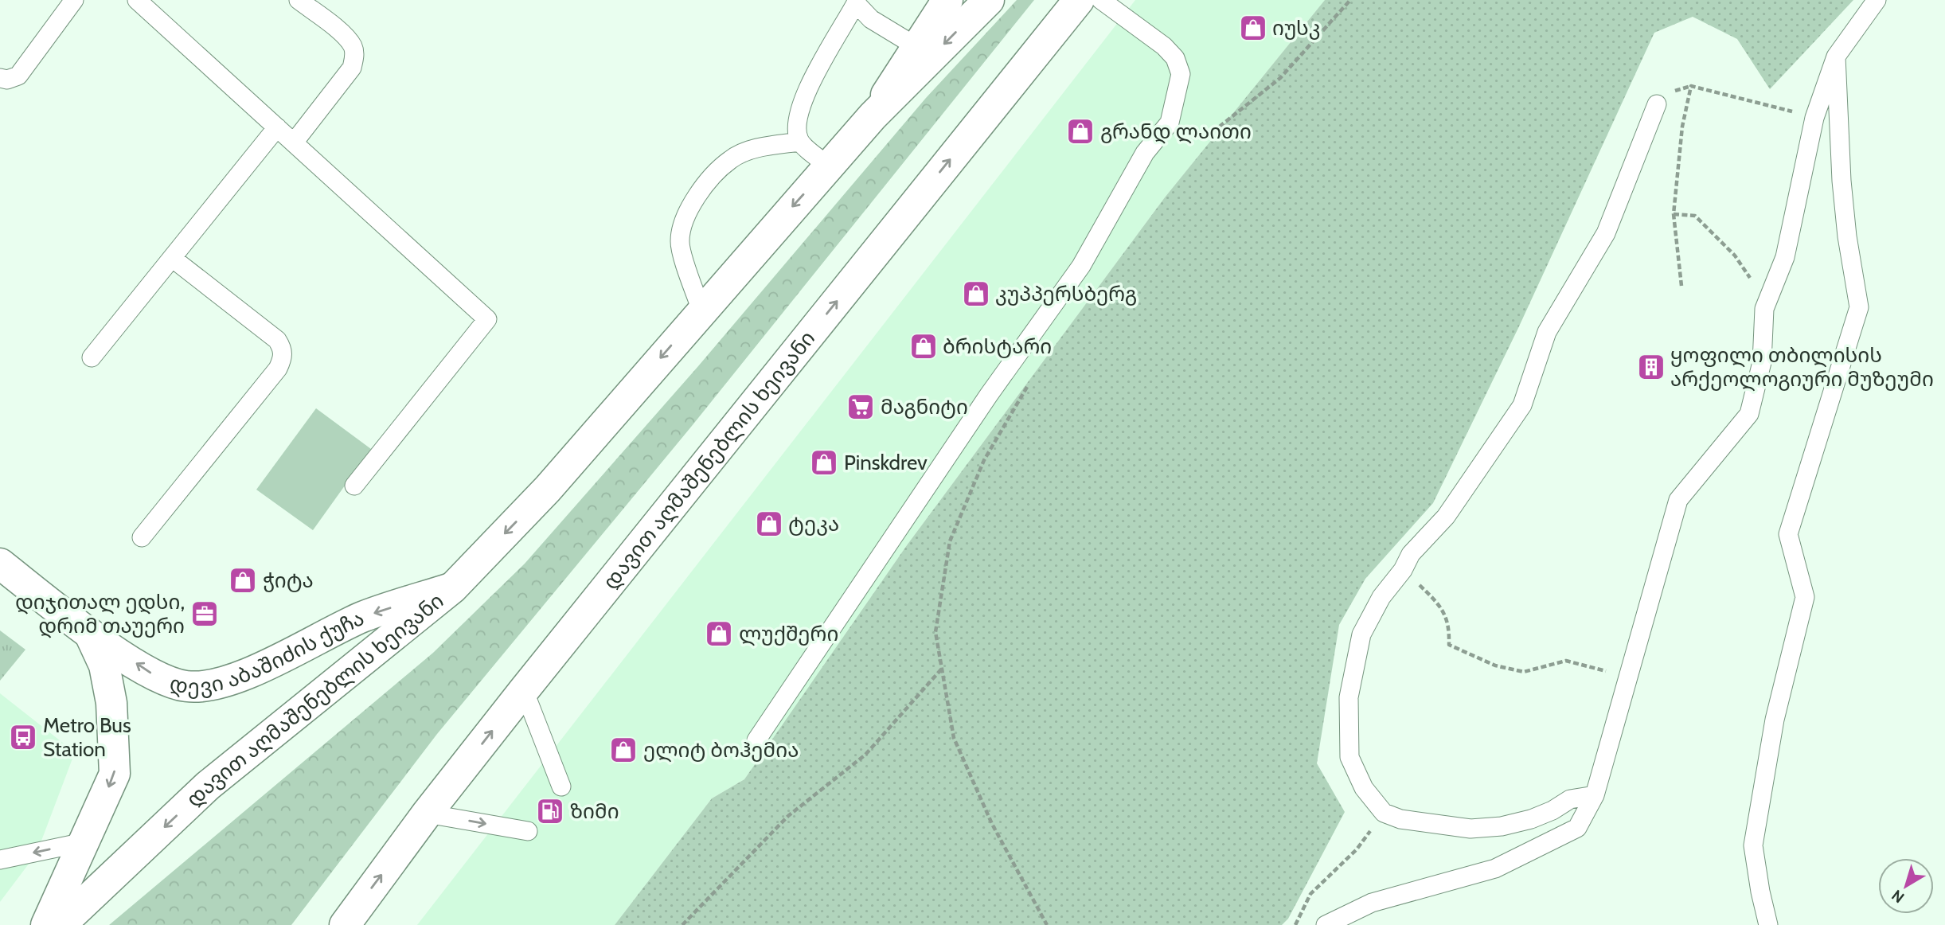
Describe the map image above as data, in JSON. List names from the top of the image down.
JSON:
{
  "streets": {
    "main road": ["დავით აღმაშენებლის ხეივანი", "დევი აბაშიძის ქუჩა"]
  },
  "crossings": [
    ["დავით აღმაშენებლის ხეივანი", "დევი აბაშიძის ქუჩა"]
  ],
  "places": {
    "shop": [
      "იუსკ",
      "გრანდ ლაითი",
      "კუპპერსბერგ",
      "ბრისტარი",
      "Pinskdrev",
      "ტეკა",
      "ჭიტა",
      "ლუქშერი",
      "ელიტ ბოჰემია"
    ],
    "building": ["ყოფილი თბილისის არქეოლოგიური მუზეუმი"],
    "supermarket": ["მაგნიტი"],
    "office": ["დიჯითალ ედსი, დრიმ თაუერი"],
    "bus stop": ["Metro Bus Station"],
    "fuel station": ["ზიმი"]
  },
  "north": "bottom left"
}
